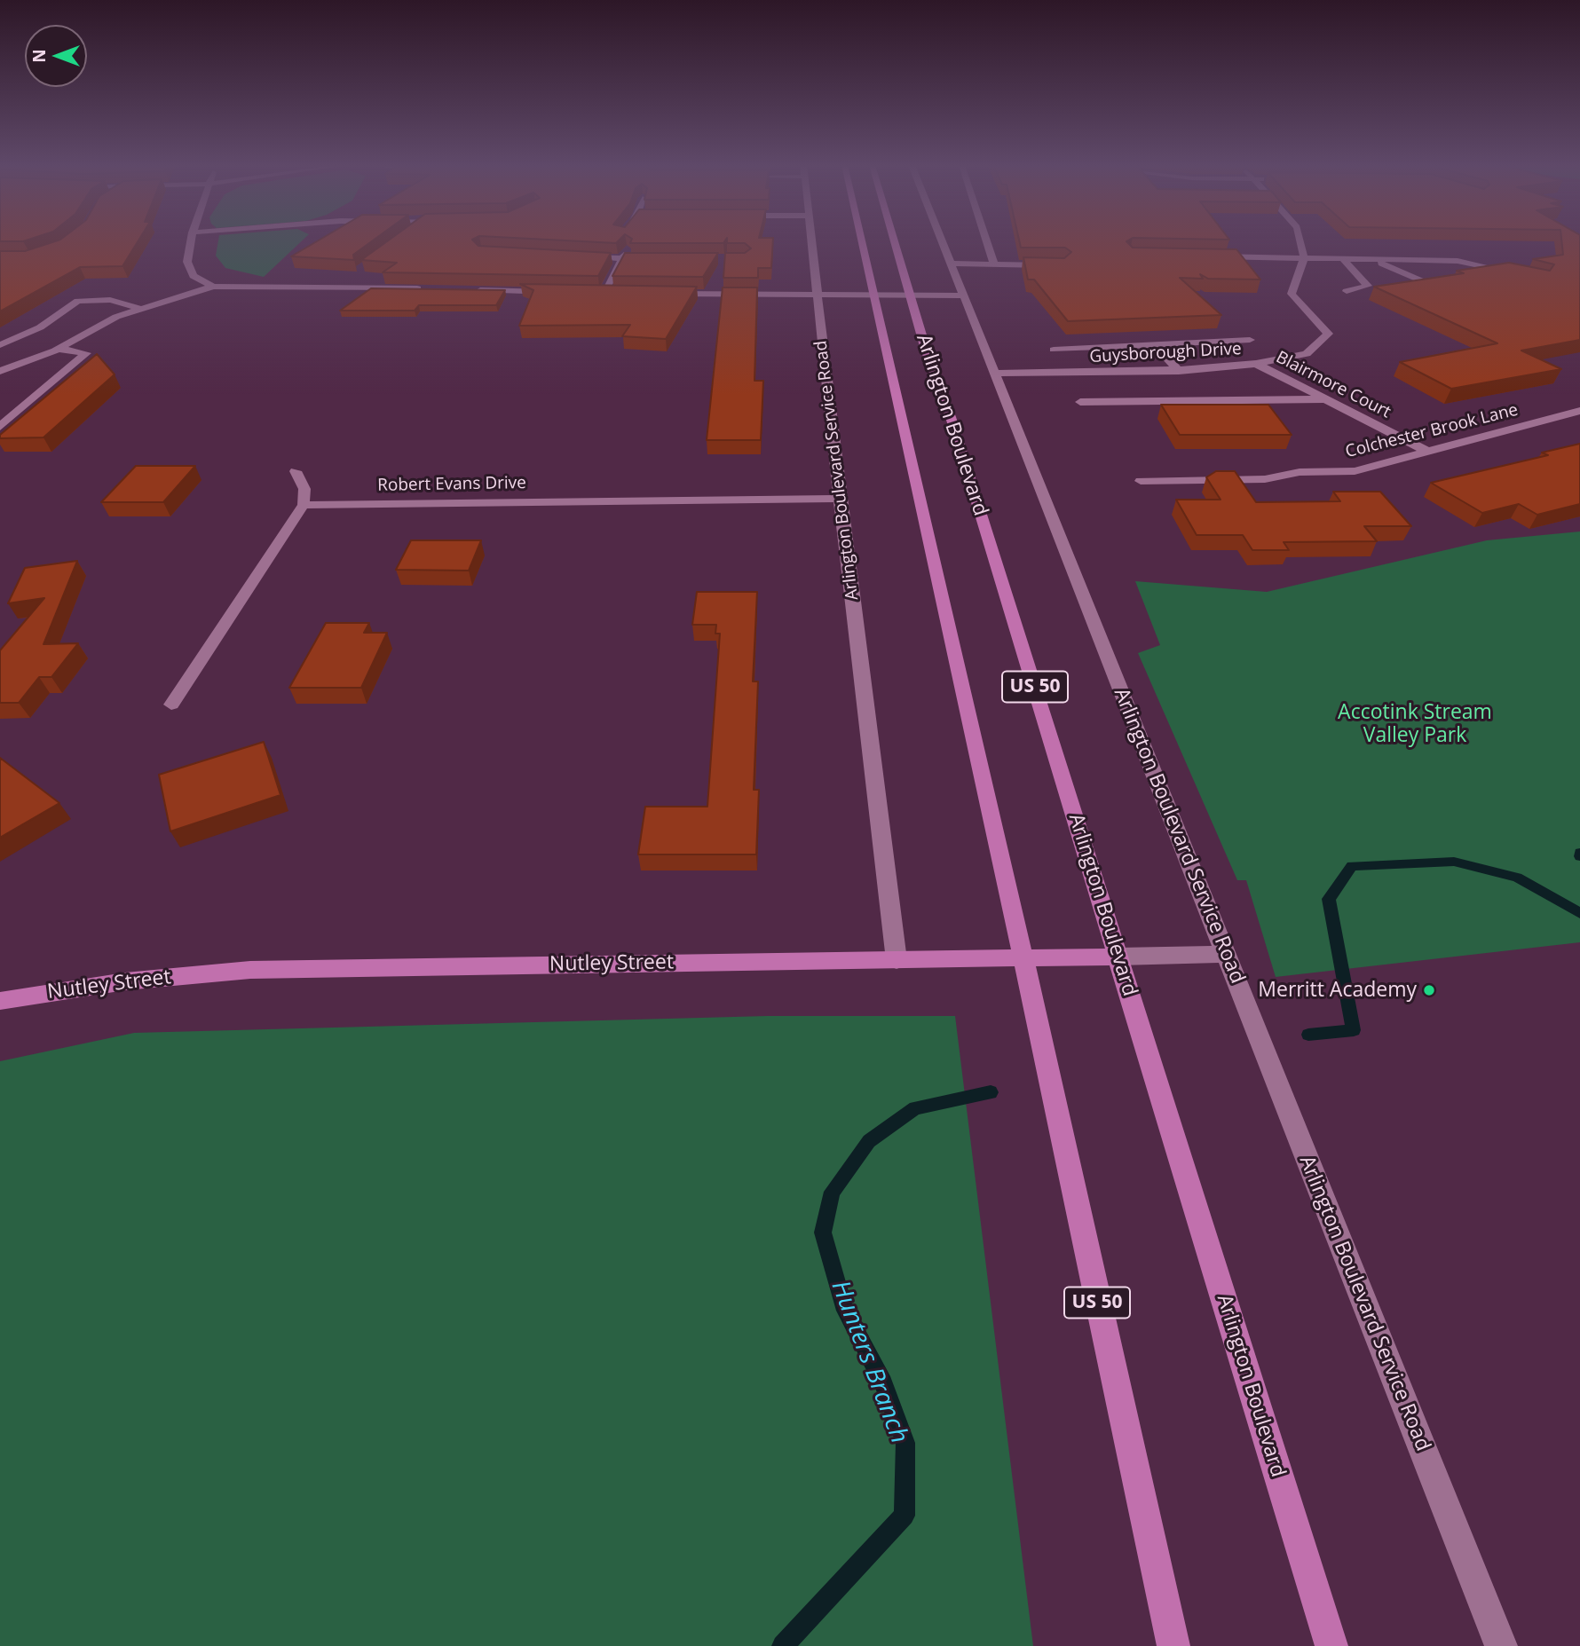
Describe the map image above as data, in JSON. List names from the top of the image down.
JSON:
{
  "streets": {
    "main road": ["Arlington Boulevard", "US 50", "Nutley Street"],
    "street": [
      "Guysborough Drive",
      "Blairmore Court",
      "Colchester Brook Lane",
      "Arlington Boulevard Service Road",
      "Robert Evans Drive"
    ]
  },
  "crossings": [
    ["Guysborough Drive", "Blairmore Court"],
    ["Guysborough Drive", "Arlington Boulevard Service Road"],
    ["Blairmore Court", "Colchester Brook Lane"],
    ["Arlington Boulevard", "Nutley Street"],
    ["Arlington Boulevard Service Road", "Robert Evans Drive"],
    ["Arlington Boulevard Service Road", "Nutley Street"]
  ],
  "water": ["Hunters Branch"],
  "parks": ["Accotink Stream Valley Park"],
  "places": ["Merritt Academy"],
  "north": "left"
}
